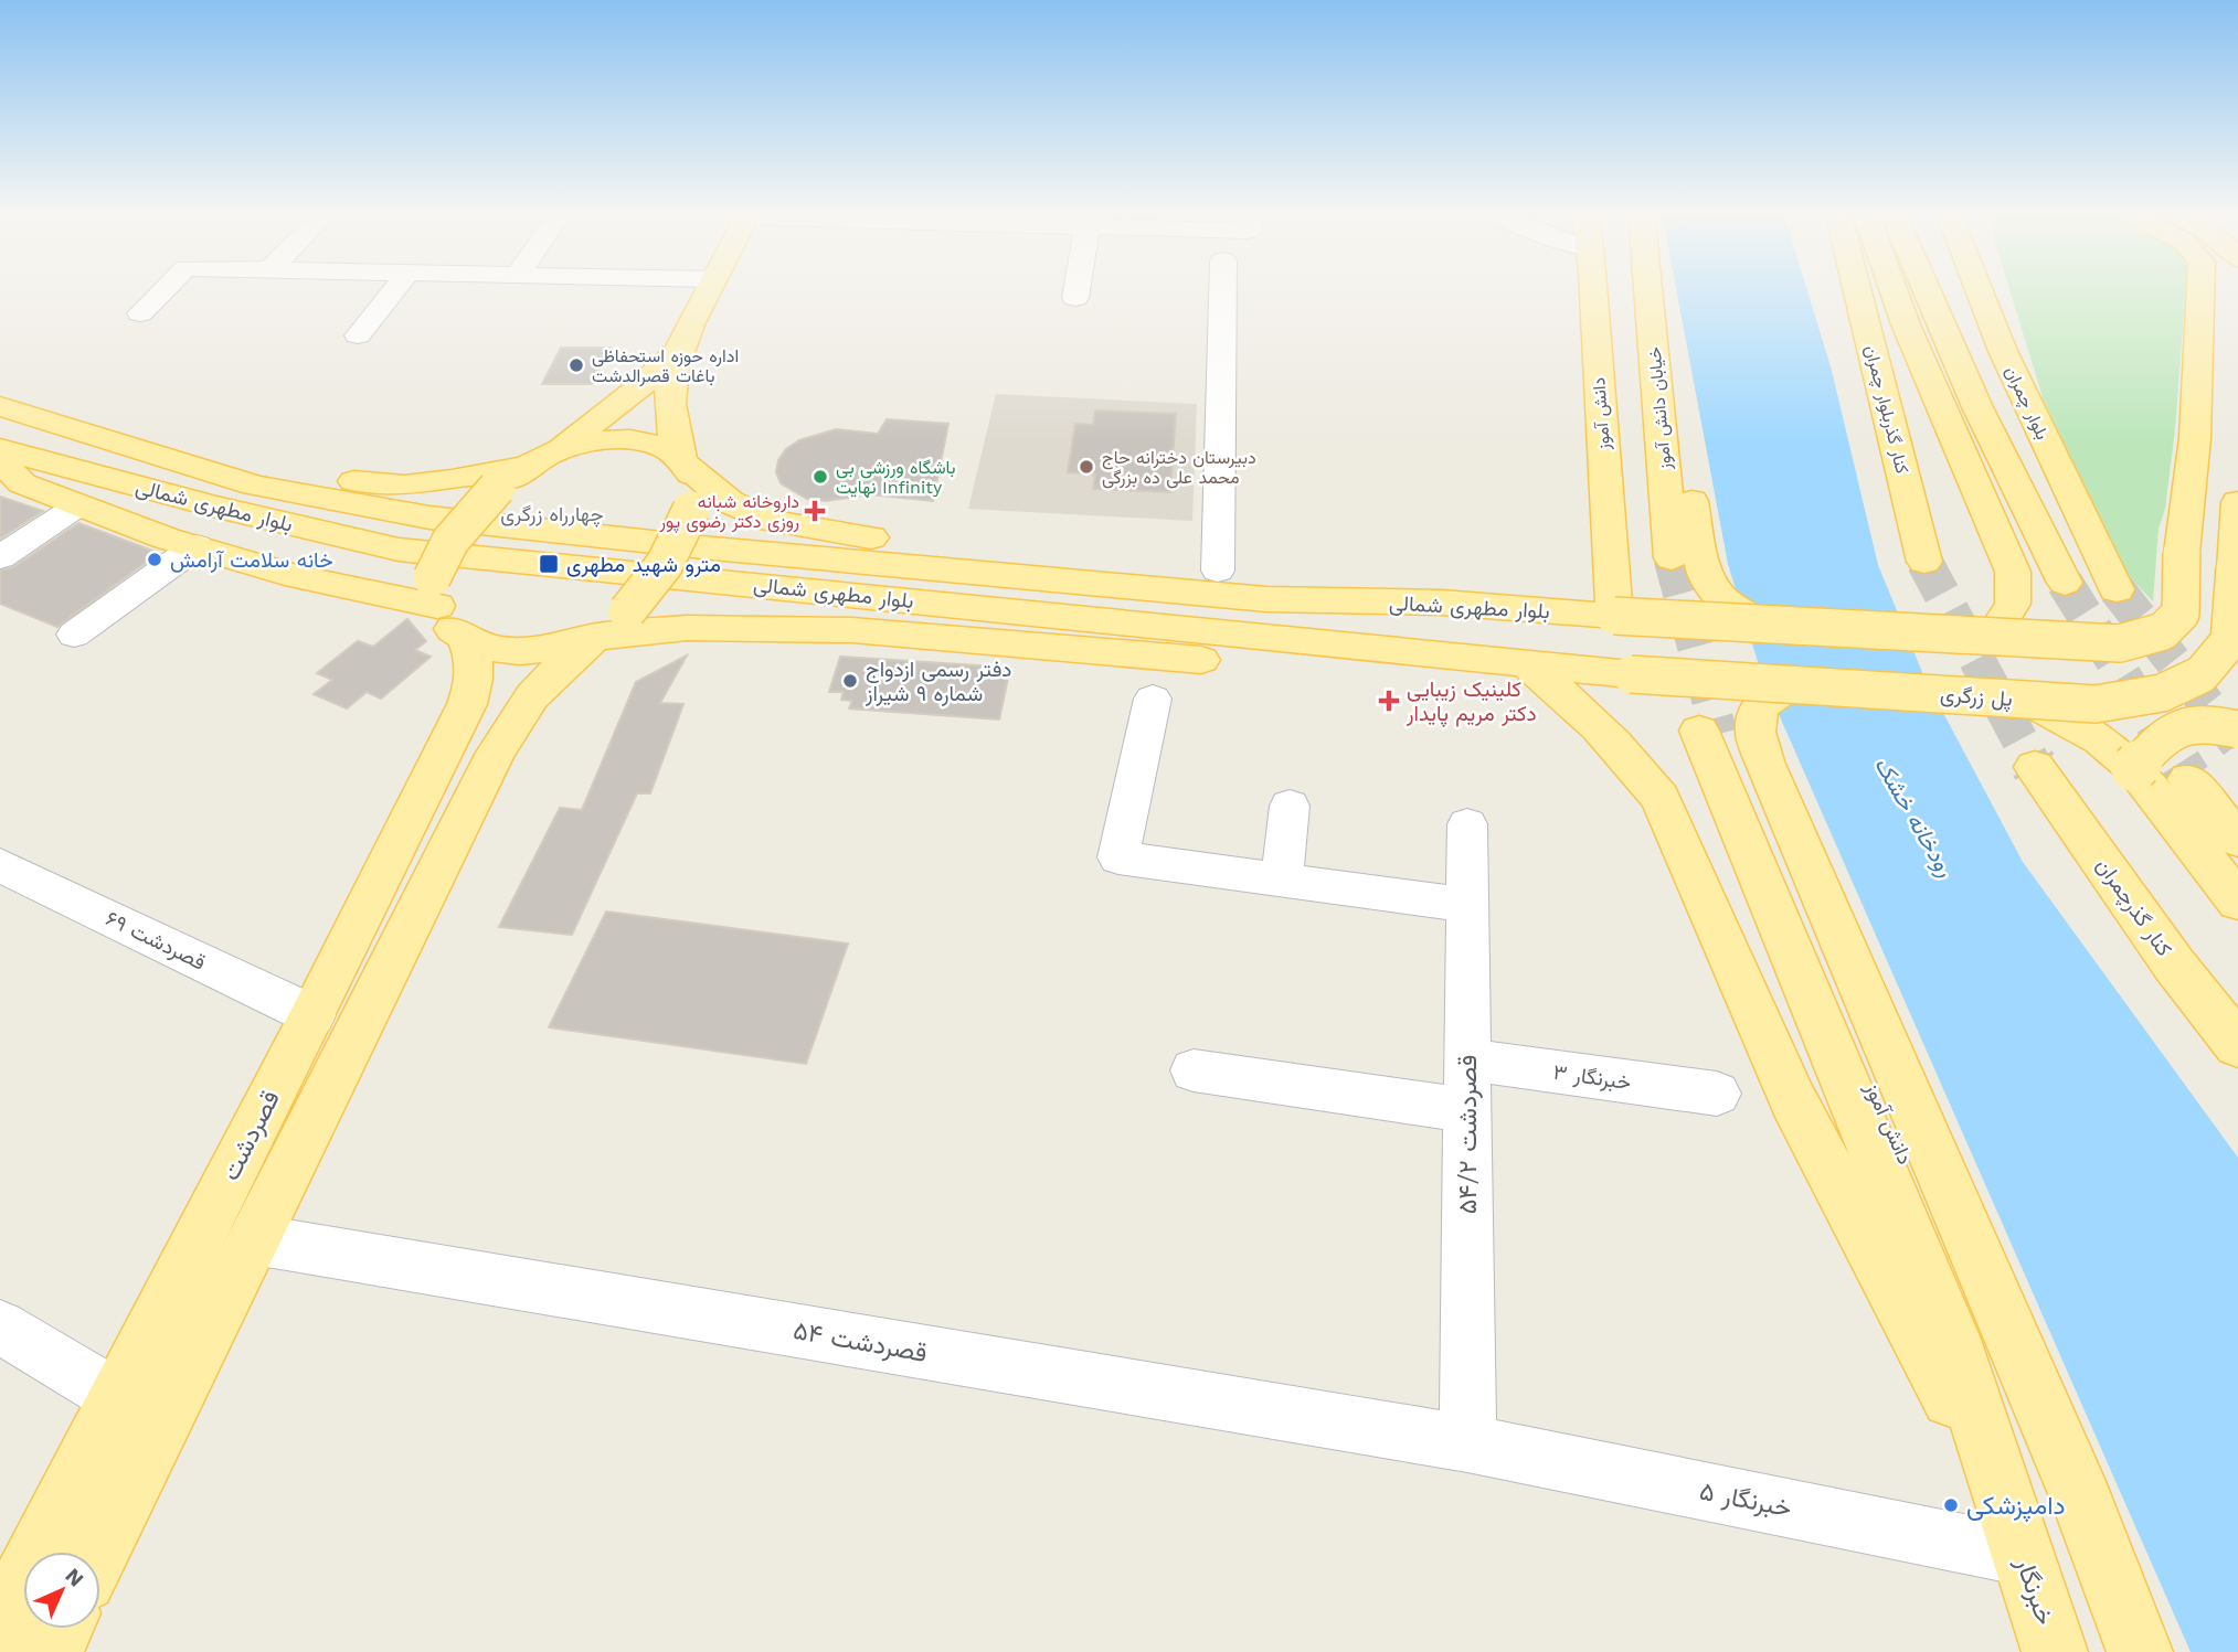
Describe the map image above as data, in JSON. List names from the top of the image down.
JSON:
{
  "streets": {
    "main road": [
      "بلوار چمران",
      "خیابان دانش آموز",
      "کنار گذربلوار چمران",
      "دانش آموز",
      "بلوار مطهرى شمالى",
      "پل زرگری",
      "کنار گذرچمران",
      "قصردشت",
      "خبرنگار"
    ],
    "street": [
      "۶۹ قصردشت",
      "۳ خبرنگار",
      "۵۴/۲ قصردشت",
      "۵۴ قصردشت",
      "۵ خبرنگار"
    ]
  },
  "crossings": [
    ["دانش آموز", "بلوار مطهرى شمالى"],
    ["دانش آموز", "خبرنگار"],
    ["بلوار مطهرى شمالى", "پل زرگری"],
    ["۶۹ قصردشت", "قصردشت"],
    ["۳ خبرنگار", "۵۴/۲ قصردشت"],
    ["۵۴/۲ قصردشت", "۵۴ قصردشت"],
    ["۵۴/۲ قصردشت", "۵ خبرنگار"],
    ["۵۴ قصردشت", "۵ خبرنگار"],
    ["۵ خبرنگار", "خبرنگار"]
  ],
  "districts": ["چهارراه زرگری"],
  "water": ["رودخانه خشک"],
  "places": {
    "other": [
      "اداره حوزه استحفاظی باغات قصرالدشت",
      "دبیرستان دخترانه حاج محمد علی ده بزرگی",
      "باشگاه ورزشی بی نهایت Infinity",
      "خانه سلامت آرامش",
      "دفتر رسمی ازدواج شماره ۹ شیراز",
      "دامپزشکی"
    ],
    "health": ["داروخانه شبانه روزی دکتر رضوی پور", "کلینیک زیبایی دکتر مریم پایدار"],
    "transit": ["مترو شهید مطهری"]
  },
  "north": "top right"
}
